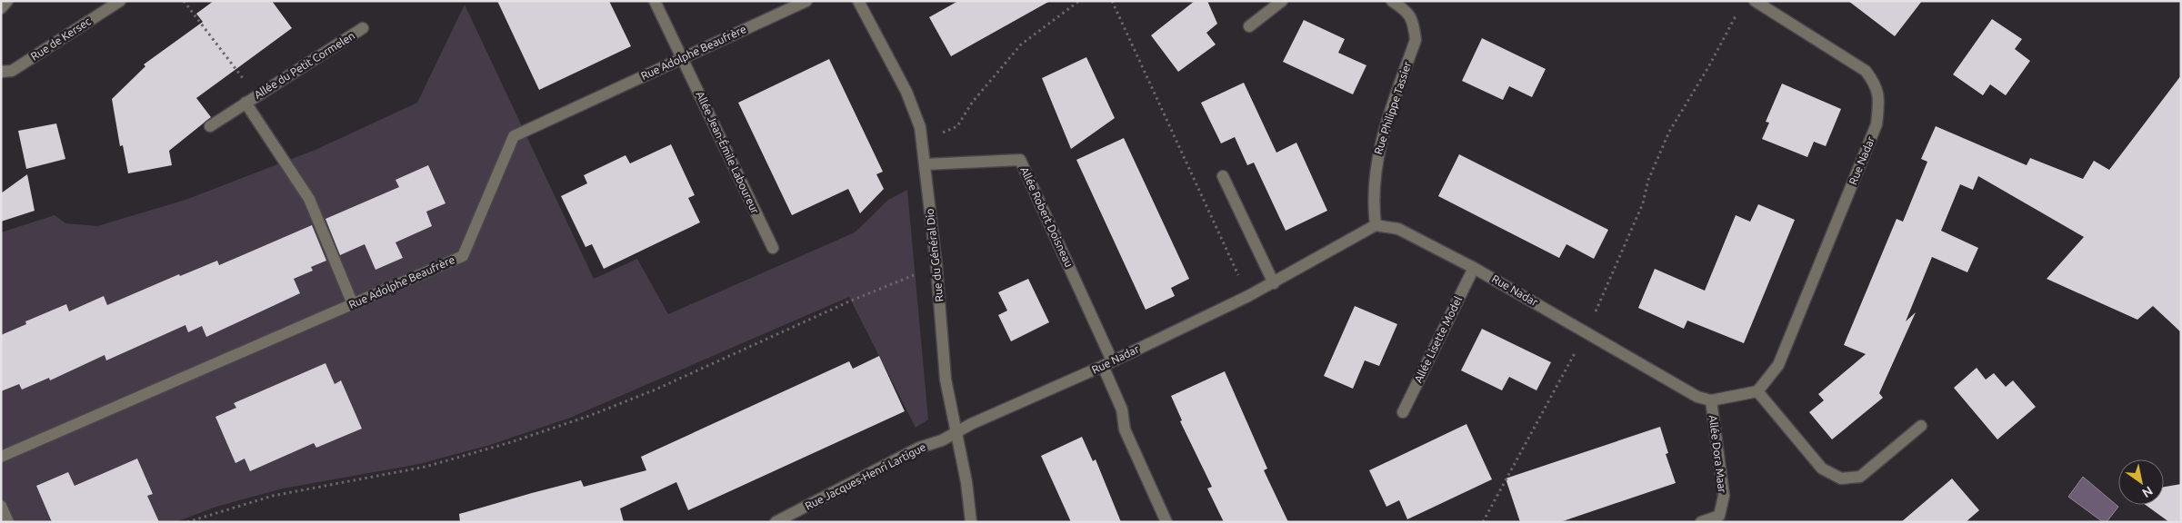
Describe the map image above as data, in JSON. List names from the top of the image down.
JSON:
{
  "streets": {
    "street": [
      "Rue de Kersec",
      "Rue Adolphe Beaufrère",
      "Allée du Petit Cormelen",
      "Rue Philippe Tassier",
      "Allée Jean-Émile Laboureur",
      "Rue Nadar",
      "Allée Robert Doisneau",
      "Rue du Général Dio",
      "Allée Lisette Model",
      "Allée Dora Maar",
      "Rue Jacques-Henri Lartigue"
    ]
  },
  "crossings": [
    ["Rue Adolphe Beaufrère", "Allée du Petit Cormelen"],
    ["Rue Adolphe Beaufrère", "Allée Jean-Émile Laboureur"],
    ["Rue Philippe Tassier", "Rue Nadar"],
    ["Rue Nadar", "Allée Robert Doisneau"],
    ["Rue Nadar", "Rue du Général Dio"],
    ["Rue Nadar", "Allée Lisette Model"],
    ["Rue Nadar", "Allée Dora Maar"],
    ["Rue Nadar", "Rue Jacques-Henri Lartigue"],
    ["Allée Robert Doisneau", "Rue du Général Dio"],
    ["Rue du Général Dio", "Rue Jacques-Henri Lartigue"]
  ],
  "north": "bottom right"
}
